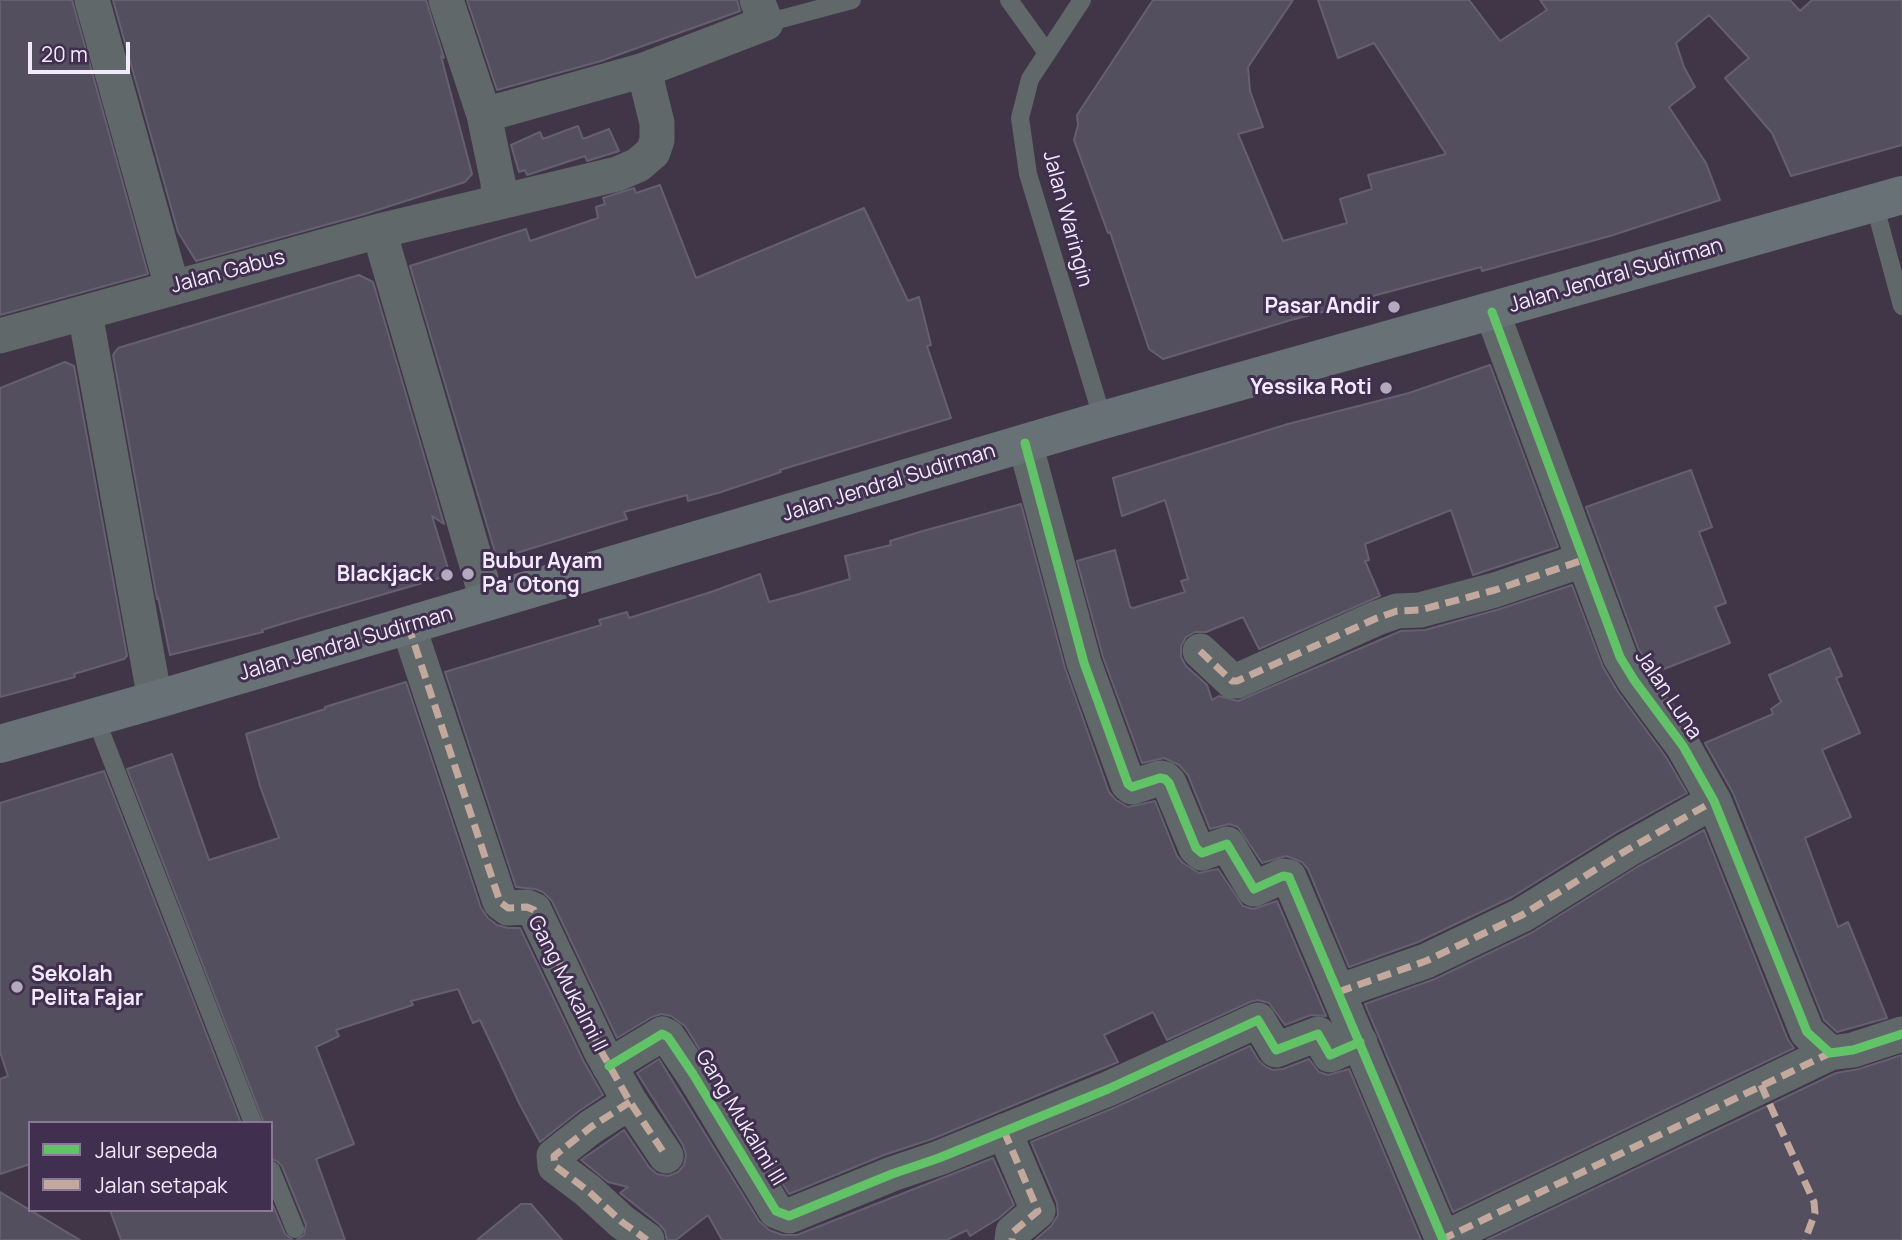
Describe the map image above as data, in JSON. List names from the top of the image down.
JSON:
{
  "streets": {
    "main road": ["Jalan Jendral Sudirman"],
    "street": [
      "Jalan Gabus",
      "Jalan Luna",
      "Gang Mukalmi II",
      "Gang Mukalmi III"
    ],
    "lane": ["Jalan Waringin"]
  },
  "crossings": [
    ["Jalan Waringin", "Jalan Jendral Sudirman"],
    ["Jalan Jendral Sudirman", "Jalan Luna"],
    ["Jalan Jendral Sudirman", "Gang Mukalmi II"],
    ["Gang Mukalmi II", "Gang Mukalmi III"]
  ],
  "places": [
    "Pasar Andir",
    "Yessika Roti",
    "Bubur Ayam Pa' Otong",
    "Blackjack",
    "Sekolah Pelita Fajar"
  ],
  "legend": ["Jalur sepeda", "Jalan setapak"],
  "scale_bar": "20 m"
}
